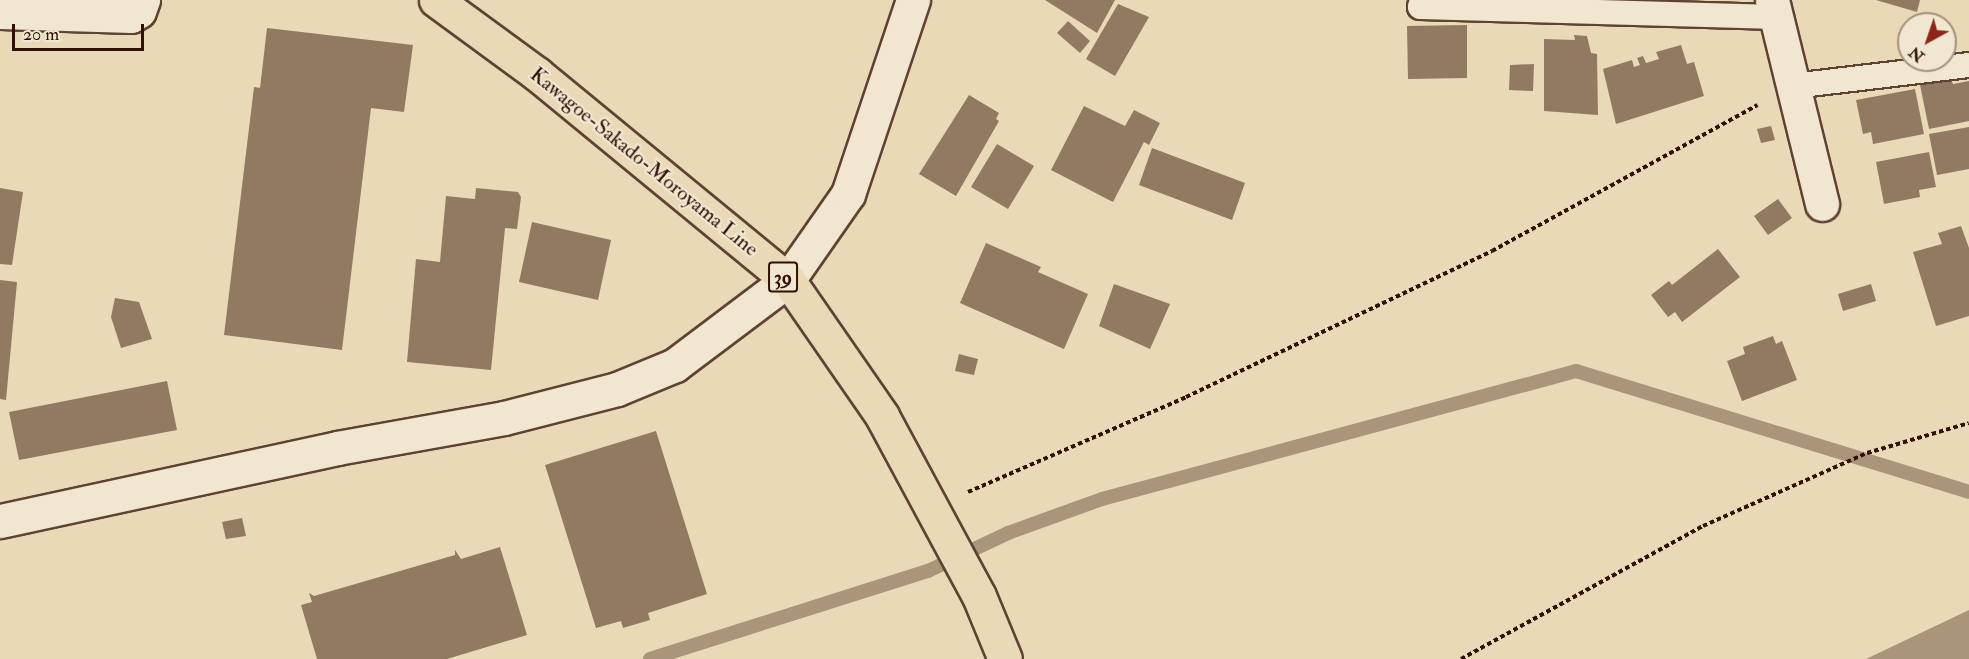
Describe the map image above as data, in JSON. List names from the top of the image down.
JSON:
{
  "streets": {
    "main road": ["Kawagoe-Sakado-Moroyama Line", "39"]
  },
  "scale_bar": "20 m",
  "north": "bottom left"
}
